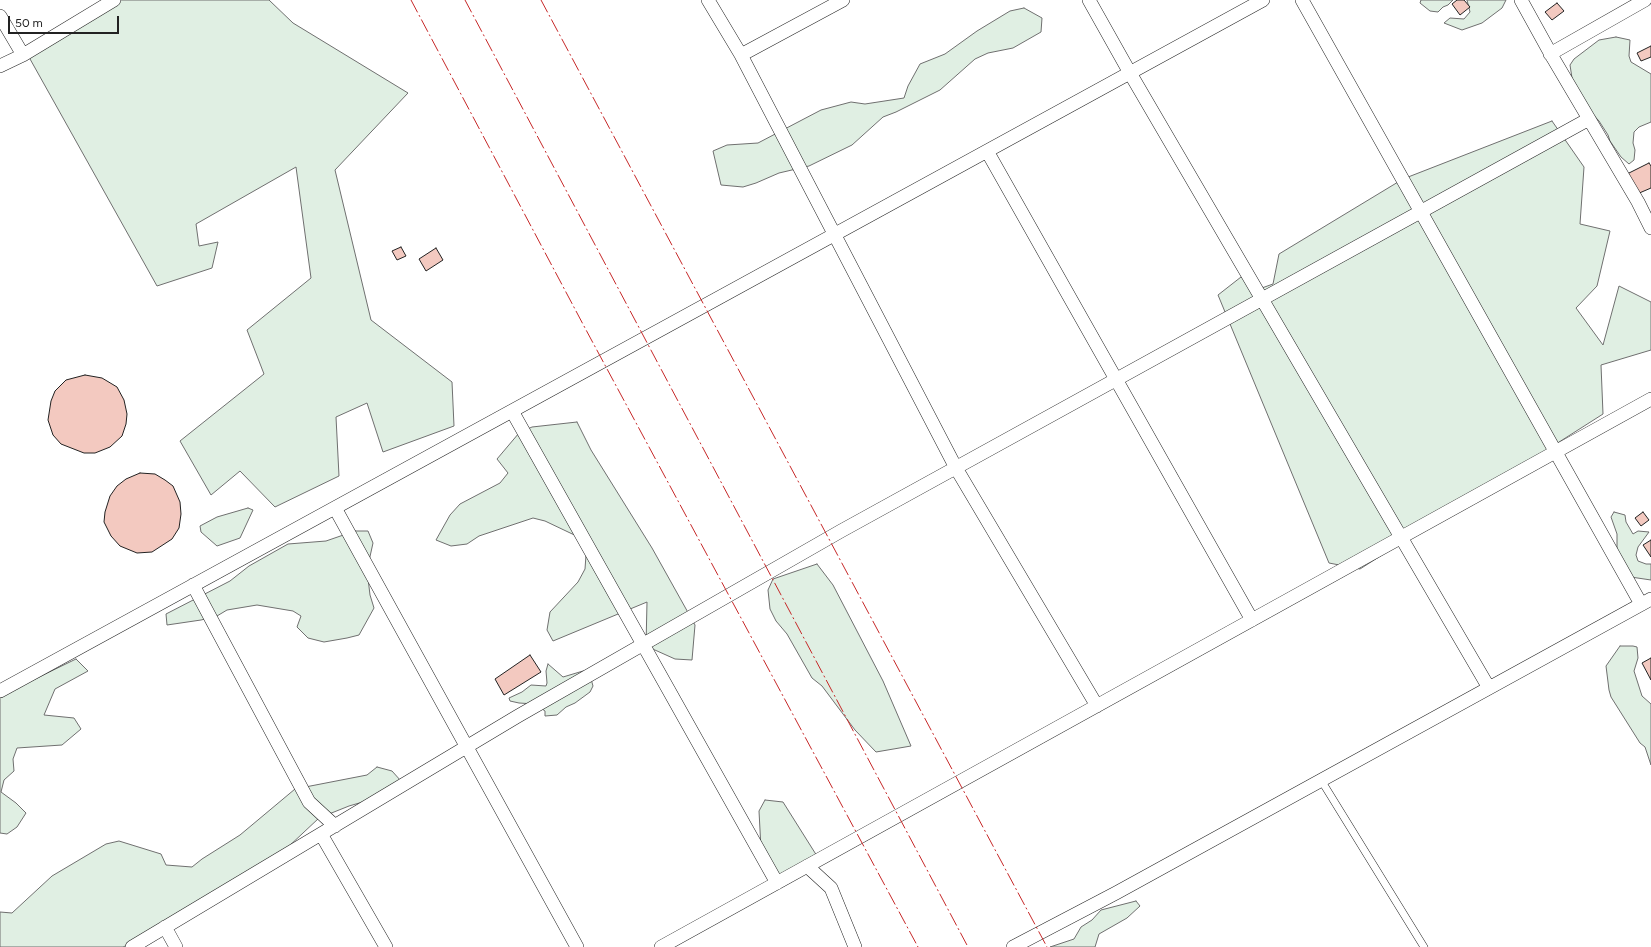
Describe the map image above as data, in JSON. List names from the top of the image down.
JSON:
{
  "scale_bar": "50 m"
}
